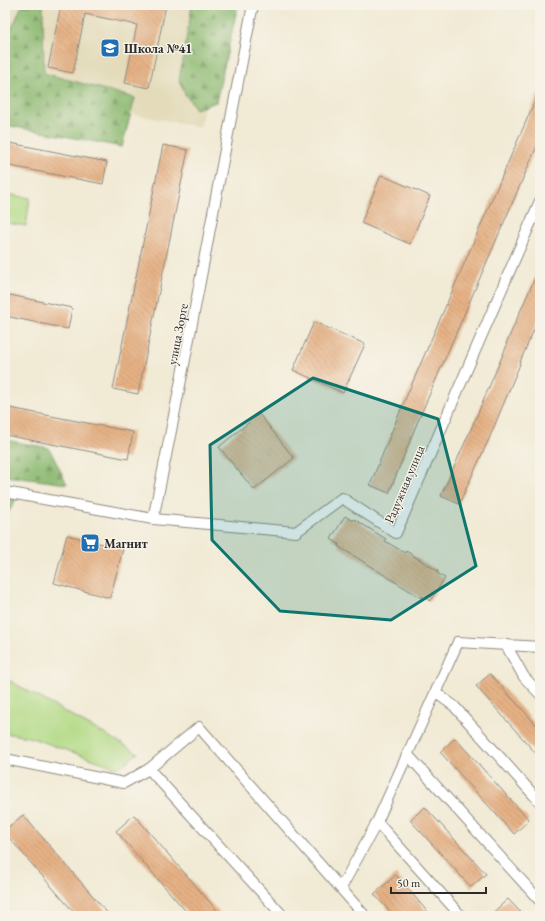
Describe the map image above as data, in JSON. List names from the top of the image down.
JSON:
{
  "streets": {
    "street": ["улица Зорге", "Радужная улица"]
  },
  "crossings": [
    ["улица Зорге", "Радужная улица"]
  ],
  "places": {
    "school or university": ["Школа №41"],
    "supermarket": ["Магнит"]
  },
  "scale_bar": "50 m"
}
